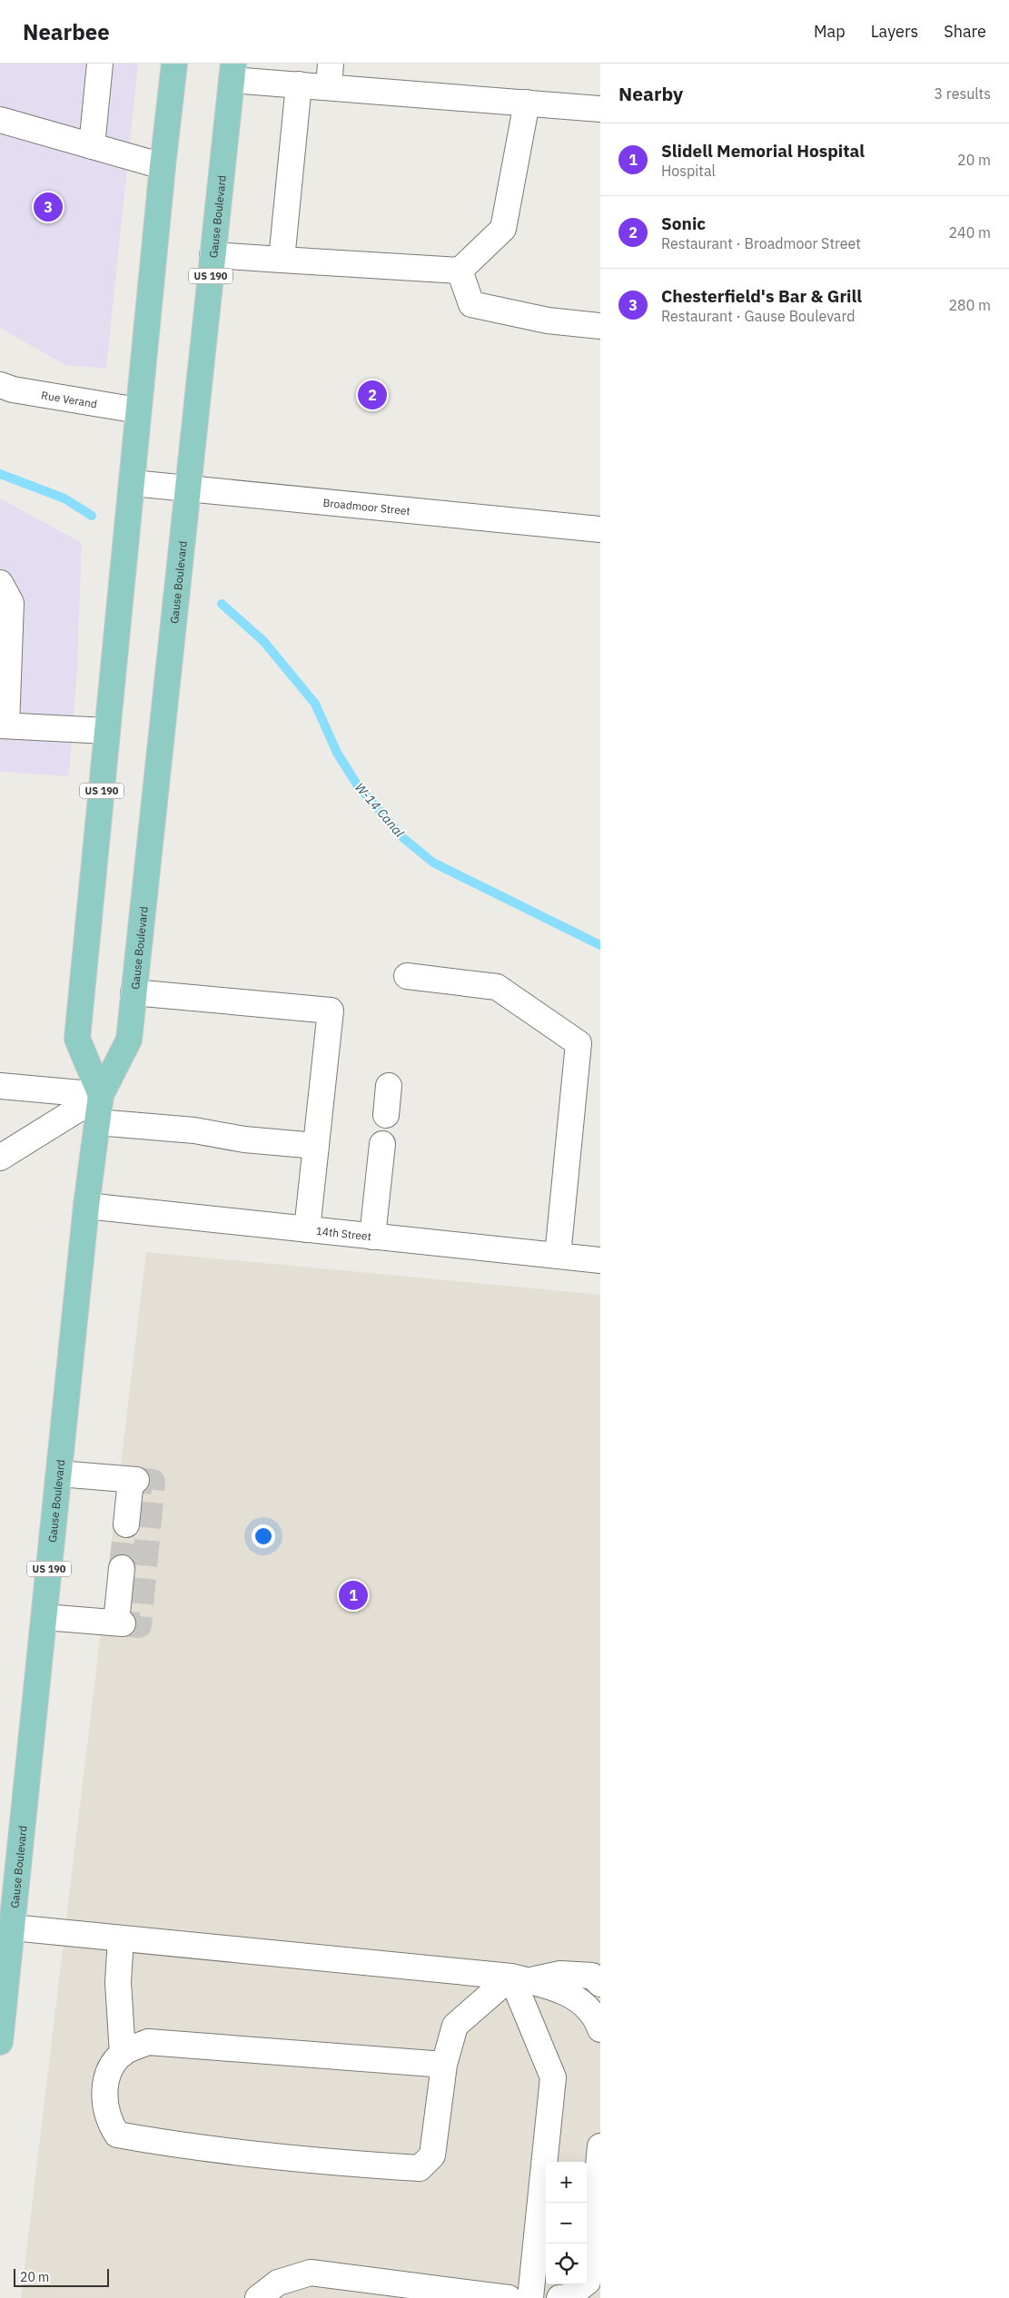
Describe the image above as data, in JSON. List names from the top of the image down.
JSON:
{
  "streets": {
    "main road": ["Gause Boulevard", "US 190"],
    "street": ["Rue Verand", "Broadmoor Street", "14th Street"]
  },
  "crossings": [
    ["Gause Boulevard", "Rue Verand"],
    ["Gause Boulevard", "Broadmoor Street"],
    ["Gause Boulevard", "14th Street"]
  ],
  "water": ["W-14 Canal"],
  "scale_bar": "20 m",
  "page": {
    "header": "Nearbee",
    "nav": ["Map", "Layers", "Share"],
    "heading": ["Nearby", "3 results"],
    "list": [
      {
        "mark": "1",
        "name": "Slidell Memorial Hospital",
        "note": "Hospital",
        "value": "20 m"
      },
      {
        "mark": "2",
        "name": "Sonic",
        "note": "Restaurant · Broadmoor Street",
        "value": "240 m"
      },
      {
        "mark": "3",
        "name": "Chesterfield's Bar & Grill",
        "note": "Restaurant · Gause Boulevard",
        "value": "280 m"
      }
    ],
    "pins": ["3", "2", "1"],
    "map_buttons": ["+", "−"],
    "scale": "20 m"
  }
}
